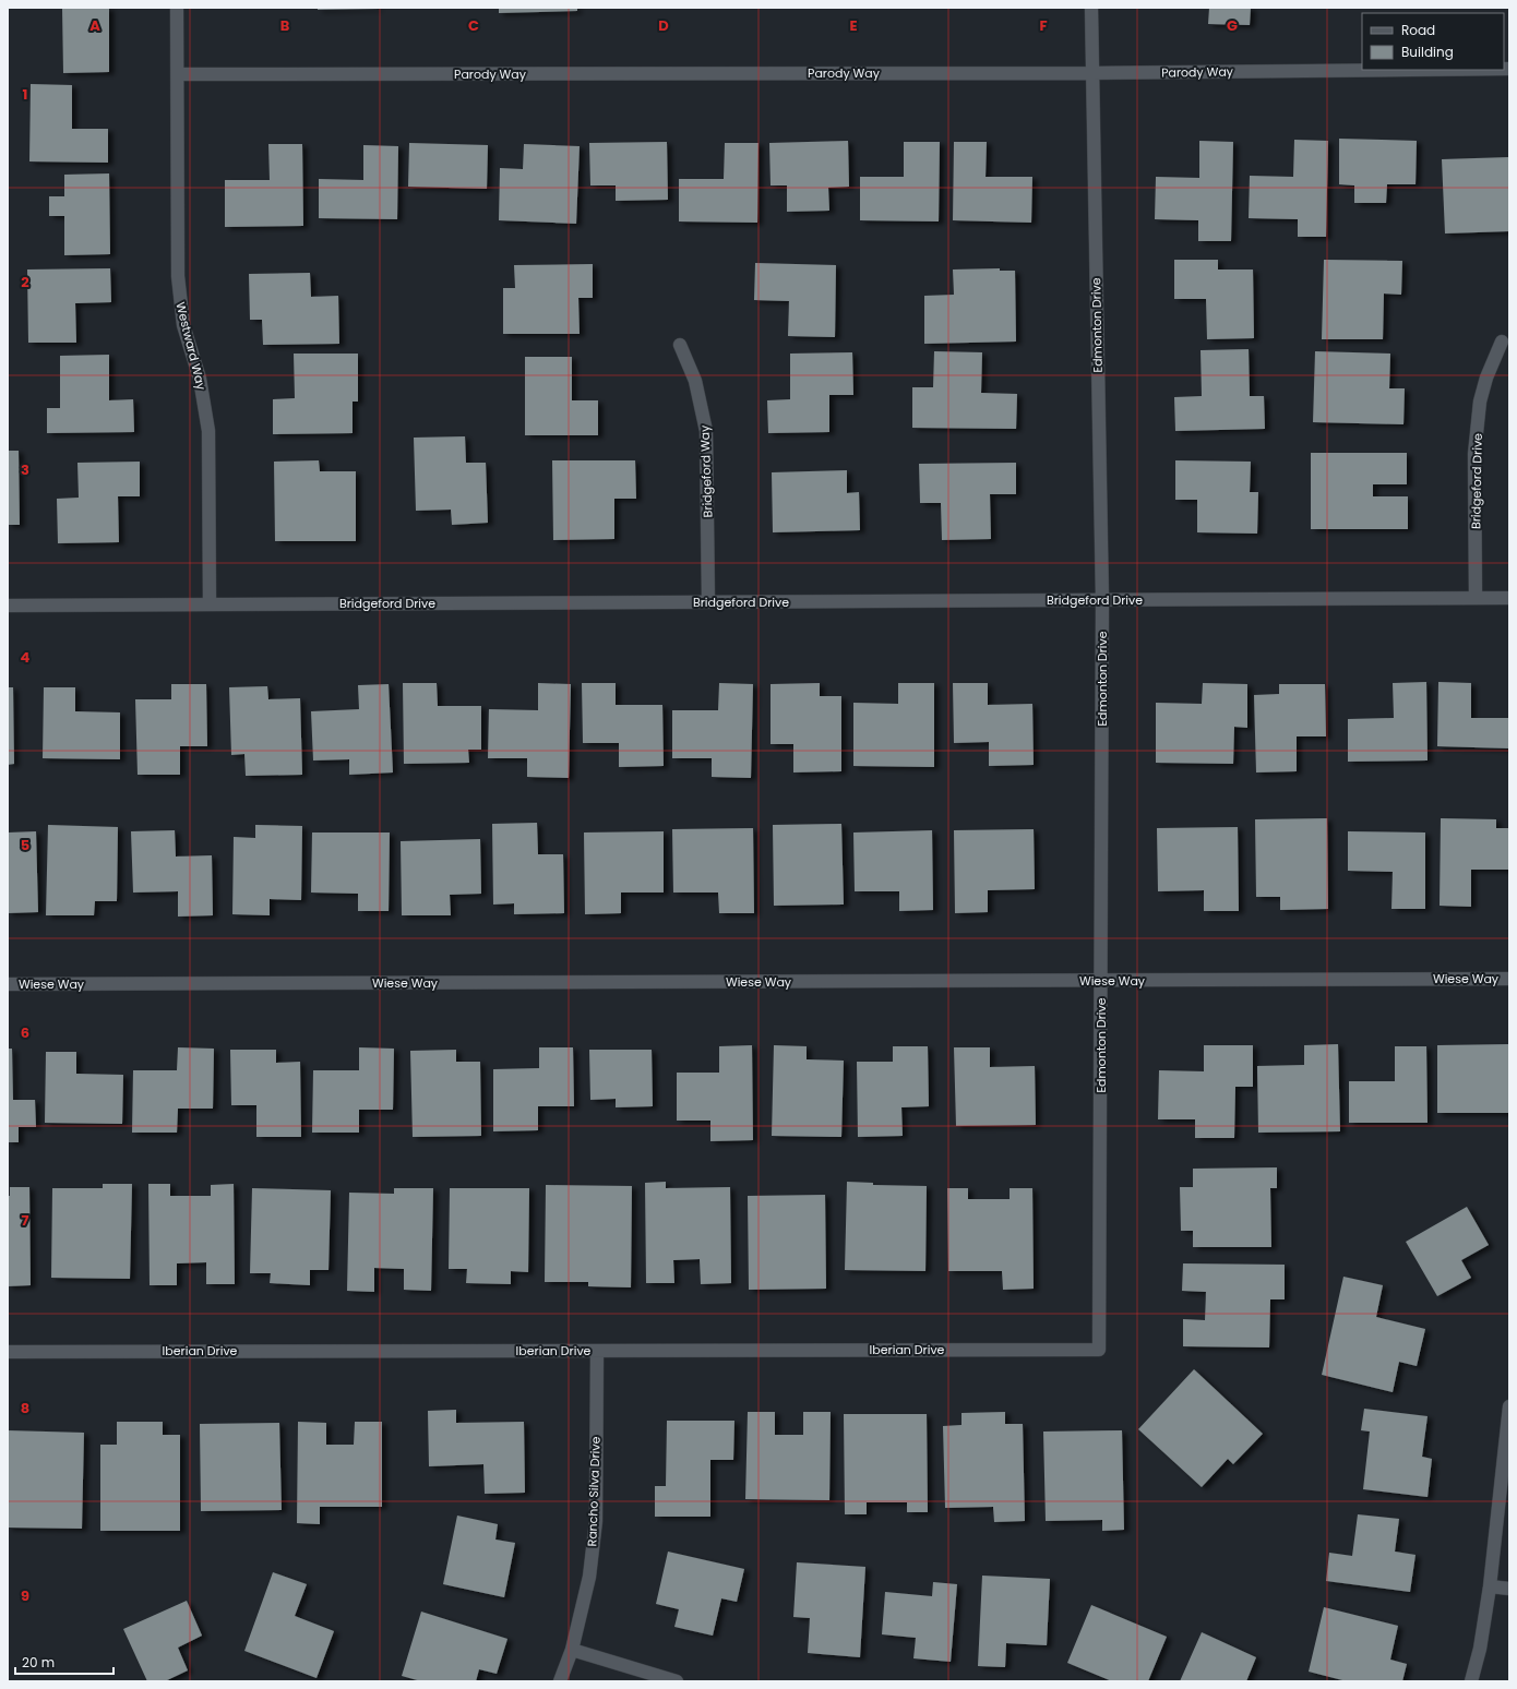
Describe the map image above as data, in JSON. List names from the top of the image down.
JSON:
{
  "streets": {
    "street": [
      "Parody Way",
      "Edmonton Drive",
      "Westward Way",
      "Bridgeford Way",
      "Bridgeford Drive",
      "Wiese Way",
      "Iberian Drive",
      "Rancho Silva Drive"
    ]
  },
  "crossings": [
    ["Parody Way", "Edmonton Drive"],
    ["Parody Way", "Westward Way"],
    ["Edmonton Drive", "Bridgeford Drive"],
    ["Edmonton Drive", "Wiese Way"],
    ["Edmonton Drive", "Iberian Drive"],
    ["Westward Way", "Bridgeford Drive"],
    ["Bridgeford Way", "Bridgeford Drive"],
    ["Iberian Drive", "Rancho Silva Drive"]
  ],
  "legend": ["Road", "Building"],
  "scale_bar": "20 m",
  "grid": {
    "columns": [
      "A",
      "B",
      "C",
      "D",
      "E",
      "F",
      "G"
    ],
    "rows": [
      "1",
      "2",
      "3",
      "4",
      "5",
      "6",
      "7",
      "8",
      "9"
    ]
  }
}
